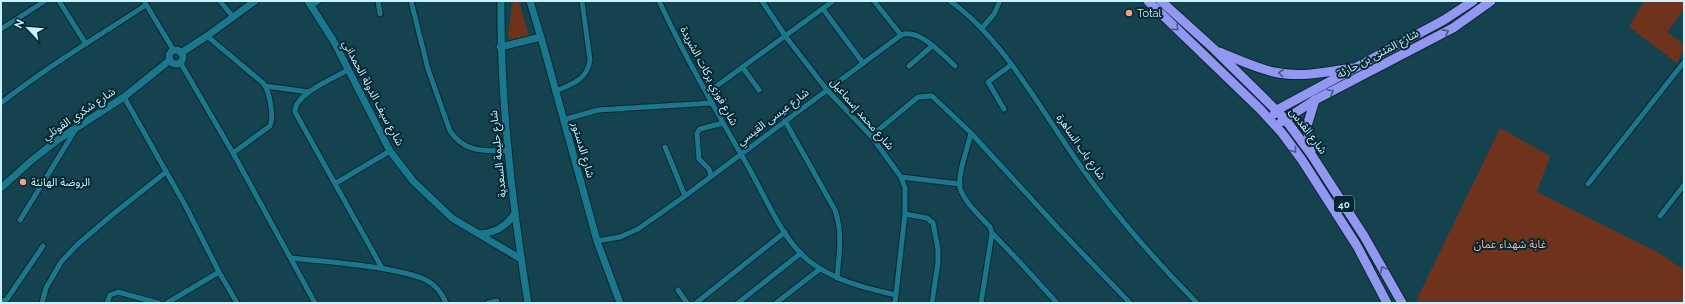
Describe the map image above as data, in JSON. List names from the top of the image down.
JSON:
{
  "streets": {
    "highway": ["شارع المثنى بن حارثة", "شارع القدس", "40"],
    "street": [
      "شارع فوزي بركات الشريدة",
      "شارع سيف الدولة الحمداني",
      "شارع شكري القوتلي",
      "شارع محمد إسماعيل",
      "شارع عيسى القيسي",
      "شارع باب الساهرة",
      "شارع الدستور",
      "شارع حليمة السعدية"
    ]
  },
  "crossings": [
    ["شارع المثنى بن حارثة", "شارع القدس"],
    ["شارع فوزي بركات الشريدة", "شارع محمد إسماعيل"],
    ["شارع فوزي بركات الشريدة", "شارع عيسى القيسي"],
    ["شارع سيف الدولة الحمداني", "شارع حليمة السعدية"],
    ["شارع محمد إسماعيل", "شارع عيسى القيسي"],
    ["شارع عيسى القيسي", "شارع الدستور"]
  ],
  "parks": ["غابة شهداء عمان"],
  "places": ["Total", "الروضة الهانئة"],
  "north": "top left"
}
